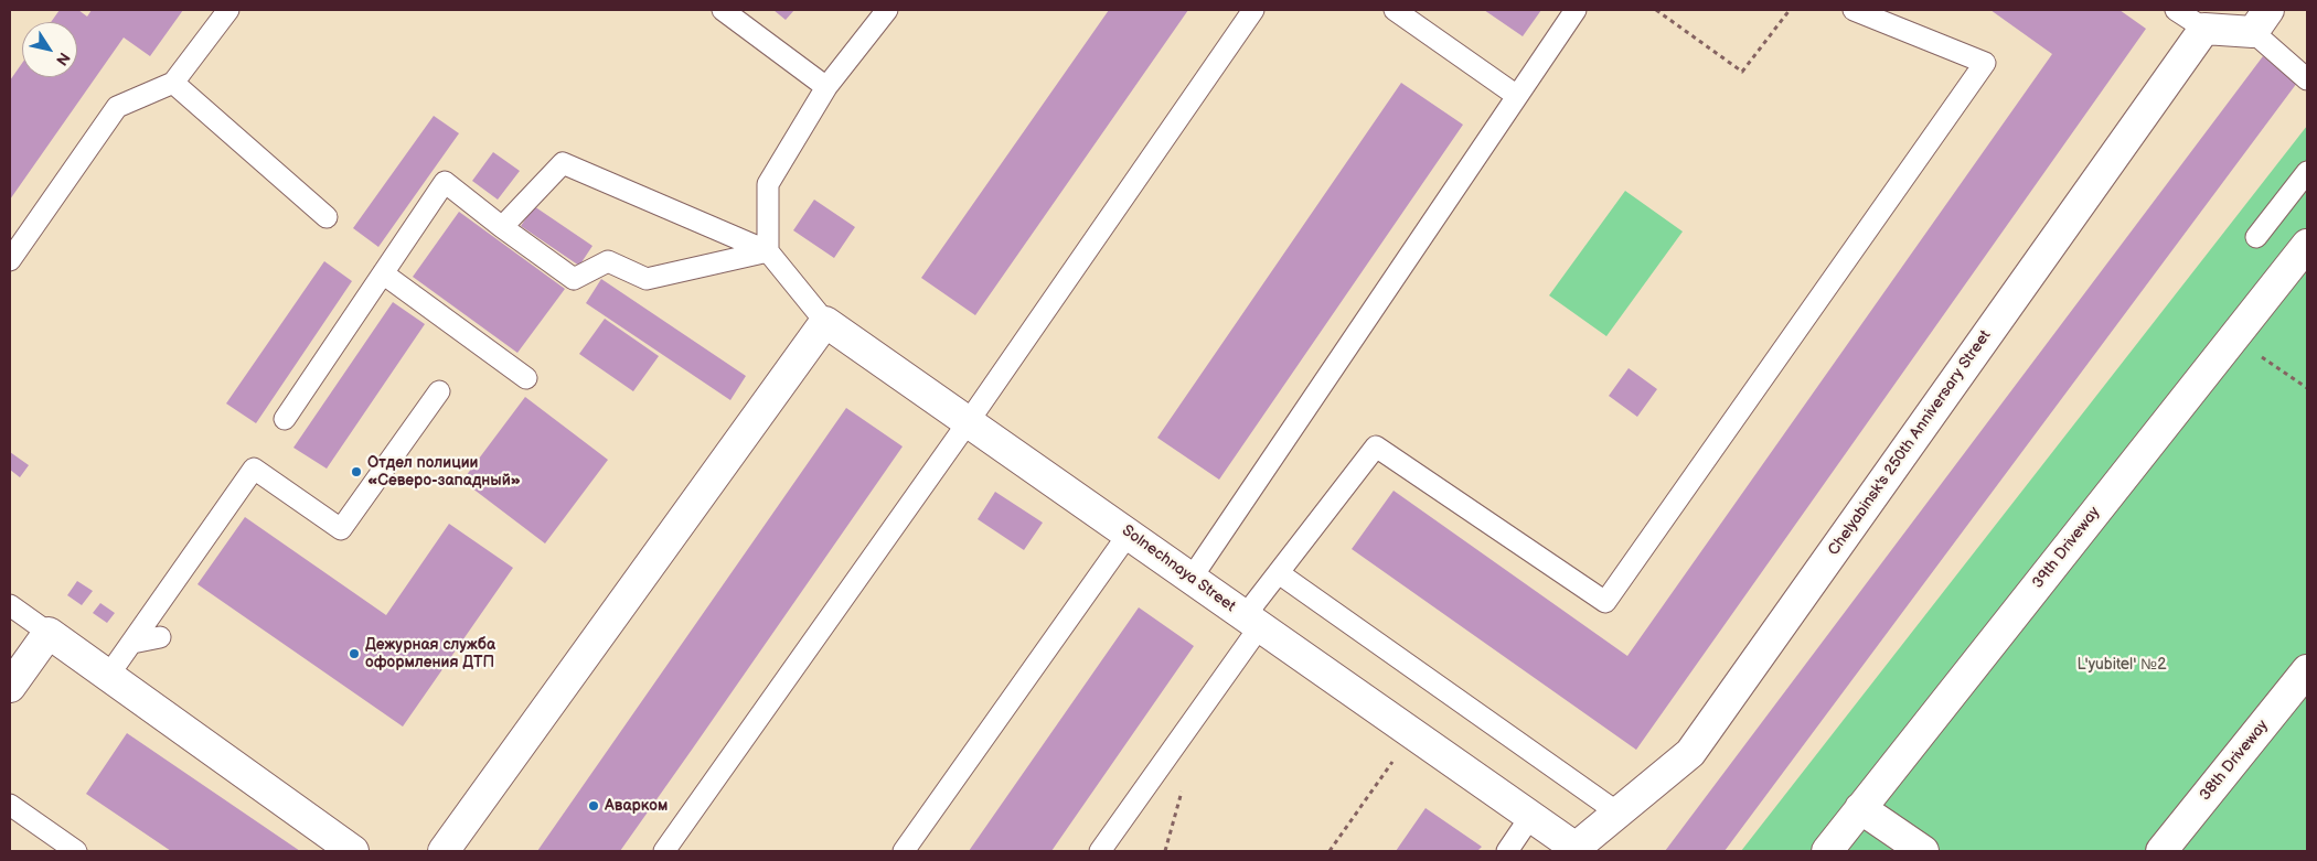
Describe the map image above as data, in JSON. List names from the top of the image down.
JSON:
{
  "streets": {
    "street": [
      "Chelyabinsk's 250th Anniversary Street",
      "39th Driveway",
      "Solnechnaya Street",
      "38th Driveway"
    ]
  },
  "crossings": [
    ["Chelyabinsk's 250th Anniversary Street", "Solnechnaya Street"]
  ],
  "parks": ["L'yubitel' №2"],
  "places": ["Отдел полиции «Северо-западный»", "Дежурная служба оформления ДТП", "Аварком"],
  "north": "bottom right"
}
